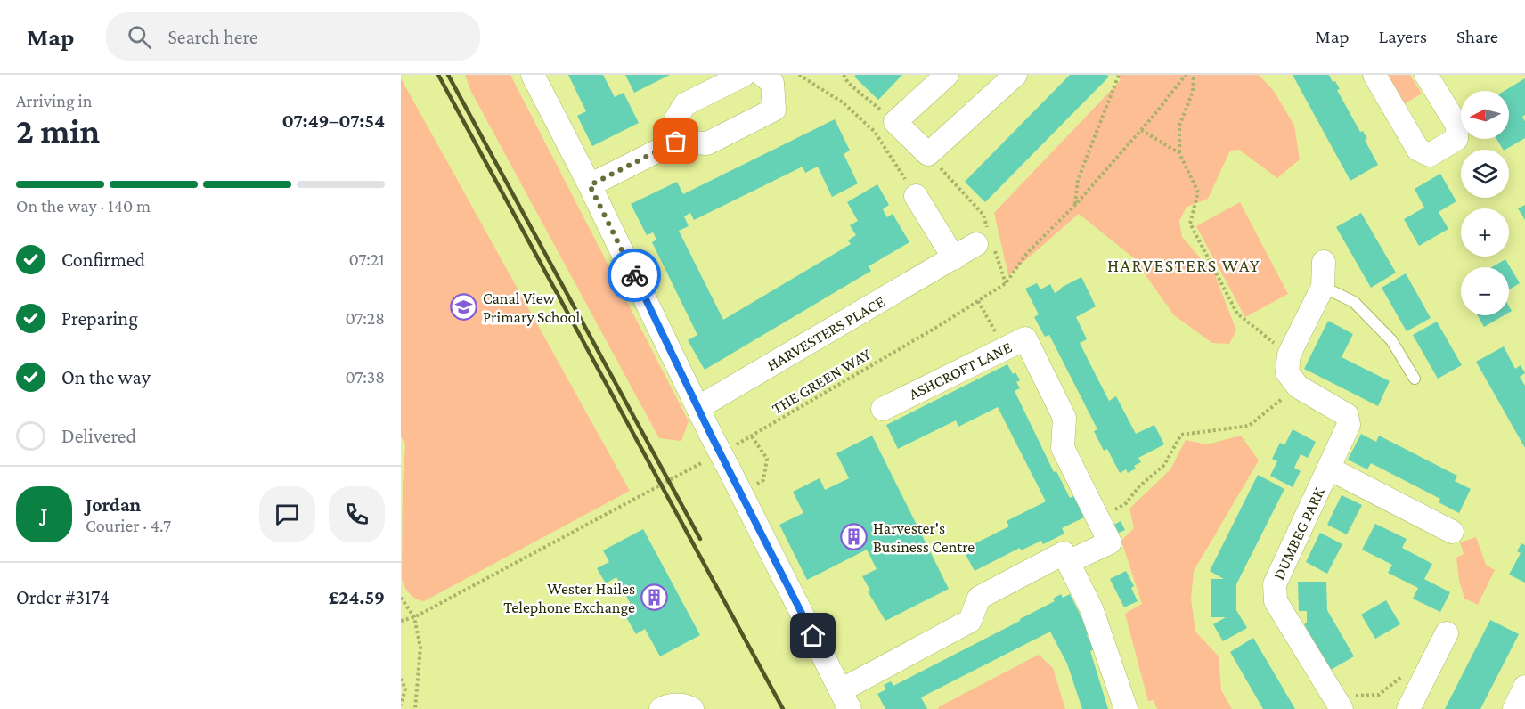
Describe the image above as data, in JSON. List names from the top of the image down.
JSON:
{
  "streets": {
    "street": ["HARVESTERS PLACE", "ASHCROFT LANE", "DUMBEG PARK"],
    "path": ["THE GREEN WAY"]
  },
  "districts": ["HARVESTERS WAY"],
  "places": {
    "school or university": ["Canal View Primary School"],
    "building": ["Harvester's Business Centre", "Wester Hailes Telephone Exchange"]
  },
  "north": "left",
  "page": {
    "header": "Map",
    "search": "Search here",
    "nav": ["Map", "Layers", "Share"],
    "heading": ["2 min", "Arriving in", "07:49–07:54"],
    "panel": [
      "Jordan",
      "Courier · 4.7",
      "Order #3174",
      "£24.59"
    ],
    "map_buttons": ["+", "−"],
    "bar": "On the way · 140 m",
    "list": [
      ["Confirmed", "07:21"],
      ["Preparing", "07:28"],
      ["On the way", "07:38"],
      "Delivered"
    ],
    "round": "J"
  }
}
